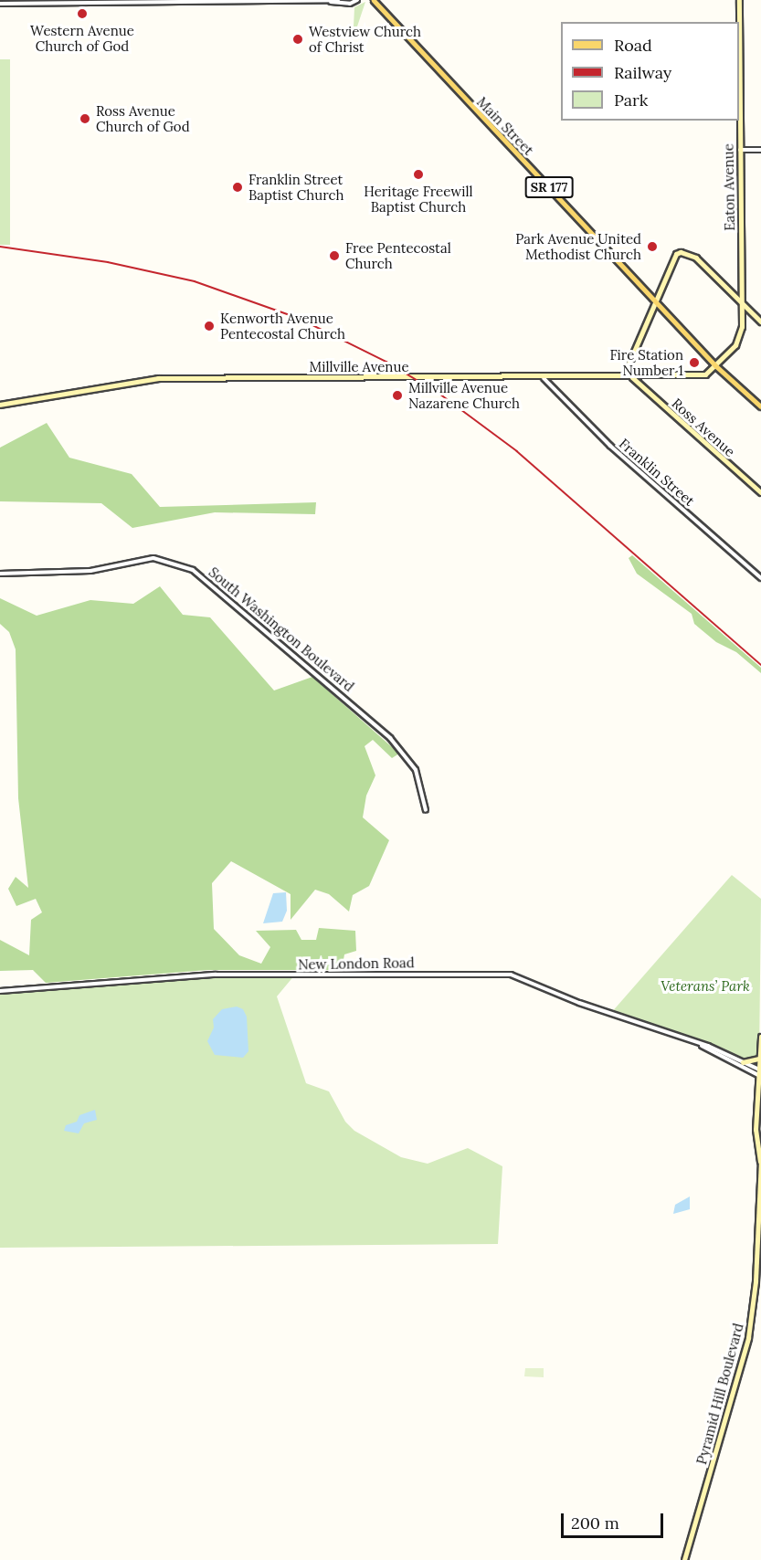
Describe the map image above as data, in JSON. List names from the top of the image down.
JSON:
{
  "streets": {
    "main road": [
      "Main Street",
      "SR 177",
      "Eaton Avenue",
      "Millville Avenue",
      "Ross Avenue",
      "Pyramid Hill Boulevard"
    ],
    "street": ["Franklin Street", "South Washington Boulevard", "New London Road"]
  },
  "crossings": [
    ["Main Street", "Eaton Avenue"],
    ["Main Street", "Millville Avenue"],
    ["Eaton Avenue", "Millville Avenue"],
    ["Millville Avenue", "Ross Avenue"],
    ["Millville Avenue", "Franklin Street"],
    ["New London Road", "Pyramid Hill Boulevard"]
  ],
  "parks": ["Veterans’ Park"],
  "places": [
    "Western Avenue Church of God",
    "Westview Church of Christ",
    "Ross Avenue Church of God",
    "Heritage Freewill Baptist Church",
    "Franklin Street Baptist Church",
    "Park Avenue United Methodist Church",
    "Free Pentecostal Church",
    "Kenworth Avenue Pentecostal Church",
    "Fire Station Number 1",
    "Millville Avenue Nazarene Church"
  ],
  "legend": ["Road", "Railway", "Park"],
  "scale_bar": "200 m"
}
